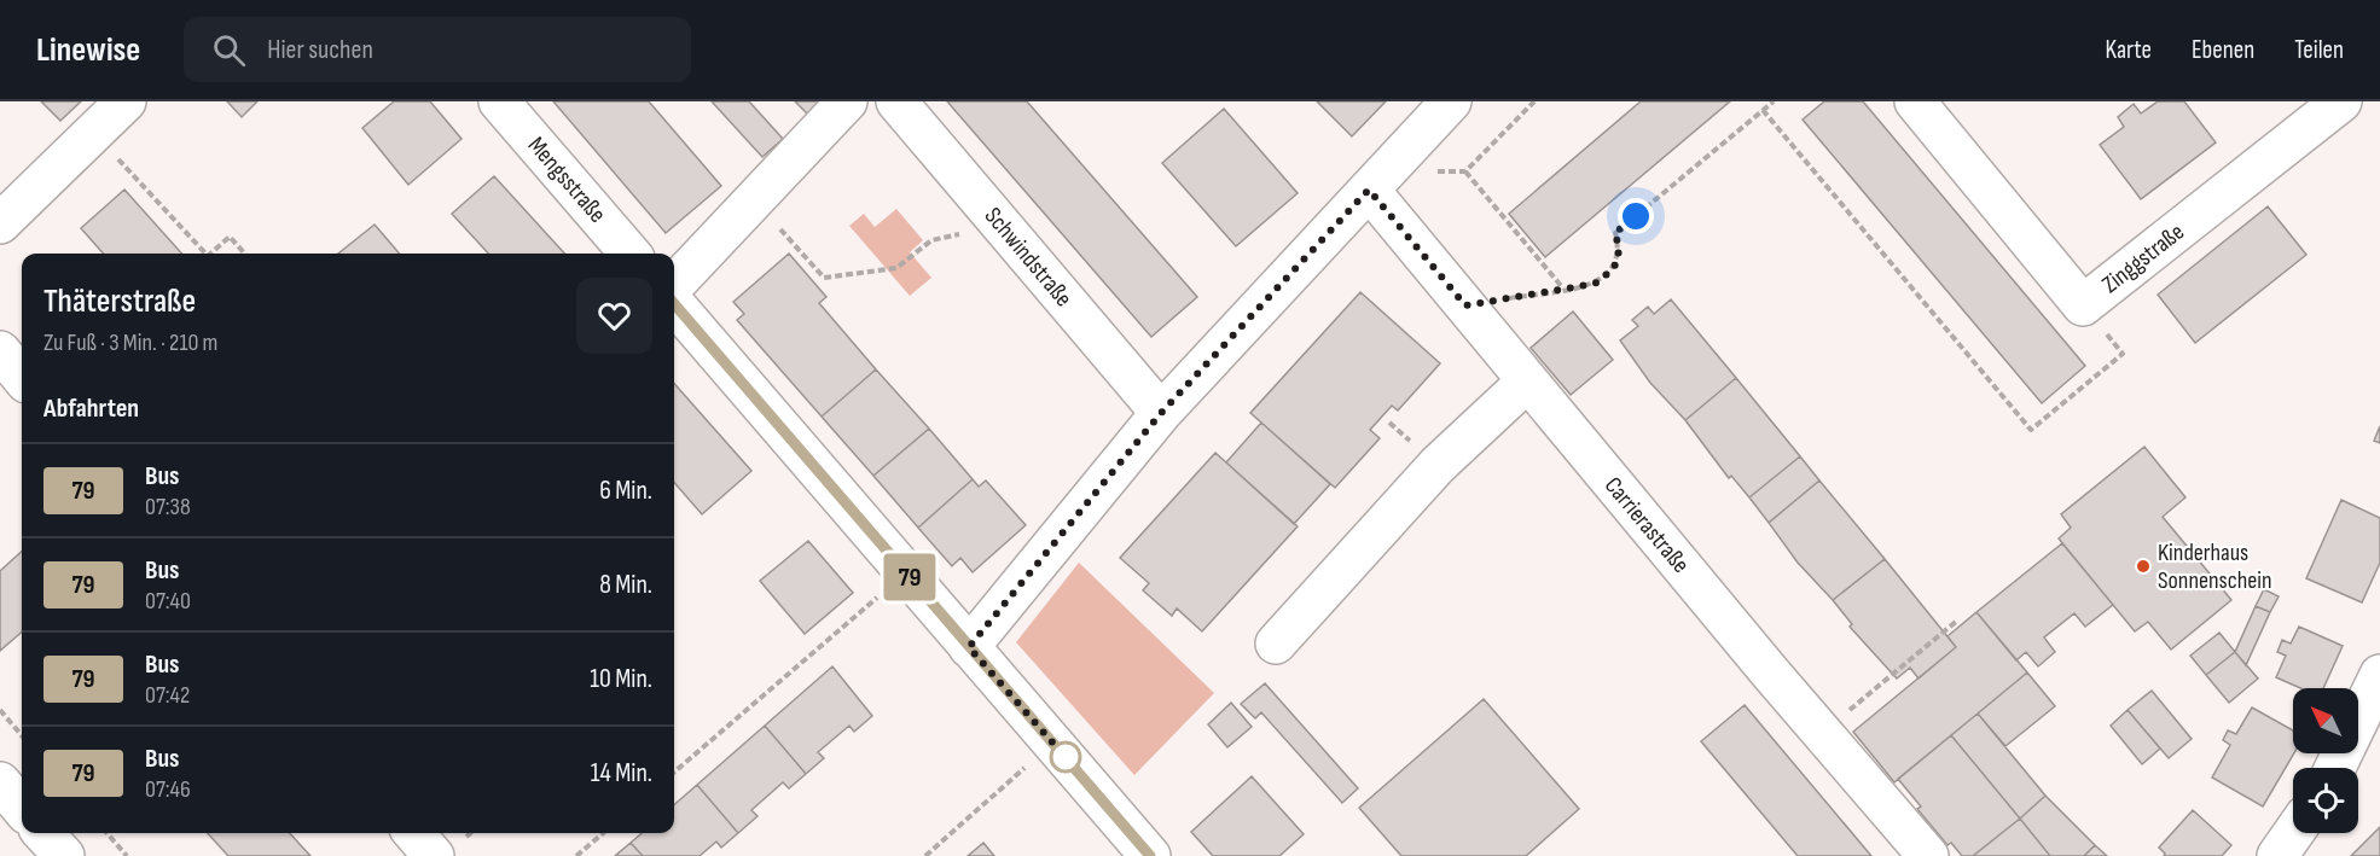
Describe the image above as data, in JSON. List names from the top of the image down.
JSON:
{
  "streets": {
    "street": [
      "Mengsstraße",
      "Schwindstraße",
      "Zinggstraße",
      "Carrierastraße"
    ]
  },
  "places": ["Kinderhaus Sonnenschein"],
  "lines": ["bus line 79"],
  "north": "top left",
  "page": {
    "header": "Linewise",
    "search": "Hier suchen",
    "nav": ["Karte", "Ebenen", "Teilen"],
    "on_map": "79",
    "heading": [
      ["Thäterstraße", "Zu Fuß · 3 Min. · 210 m"],
      "Abfahrten"
    ],
    "list": [
      {
        "mark": "79",
        "name": "Bus",
        "note": "07:38",
        "value": "6 Min."
      },
      {
        "mark": "79",
        "name": "Bus",
        "note": "07:40",
        "value": "8 Min."
      },
      {
        "mark": "79",
        "name": "Bus",
        "note": "07:42",
        "value": "10 Min."
      },
      {
        "mark": "79",
        "name": "Bus",
        "note": "07:46",
        "value": "14 Min."
      }
    ]
  }
}
